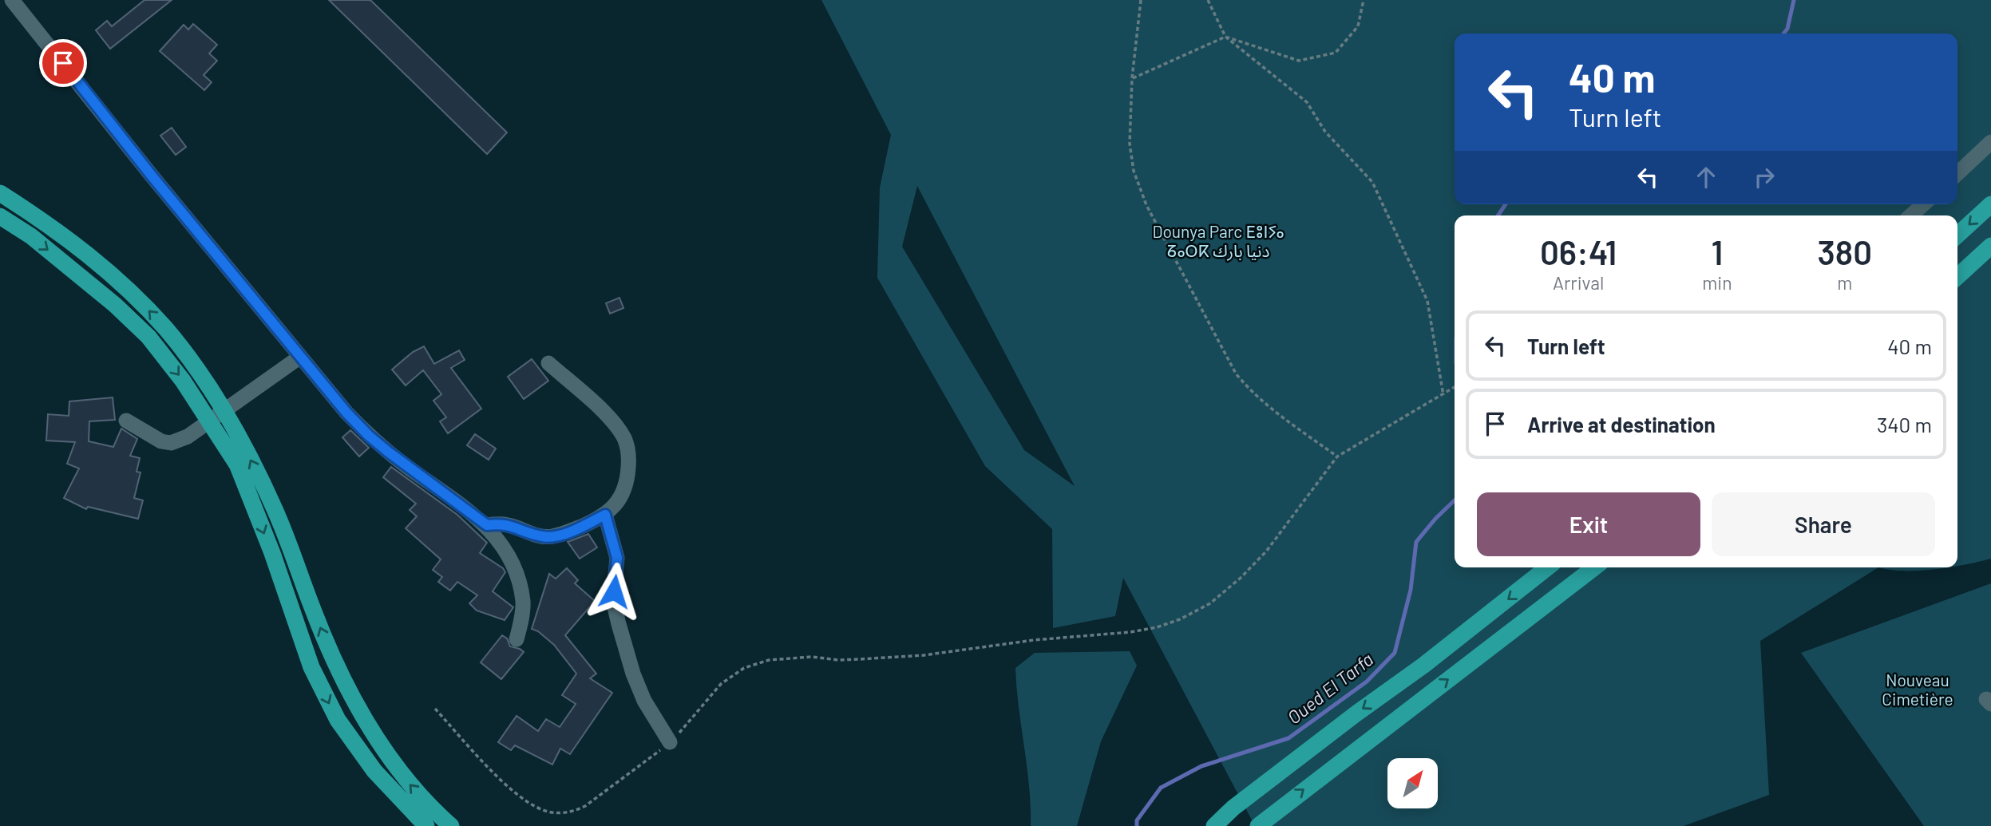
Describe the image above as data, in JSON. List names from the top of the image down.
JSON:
{
  "water": ["Oued El Tarfa"],
  "parks": ["Dounya Parc ⴹⵓⵏⵢⴰ ⵒⴰⵔⴽ دنيا بارك", "Nouveau Cimetière"],
  "north": "top right",
  "page": {
    "turn": ["40 m", "Turn left"],
    "eta": [
      "06:41",
      "Arrival",
      "1",
      "min",
      "380",
      "m"
    ],
    "list": [
      {
        "name": "Turn left",
        "value": "40 m"
      },
      {
        "name": "Arrive at destination",
        "value": "340 m"
      }
    ],
    "buttons": ["Exit", "Share"]
  }
}
